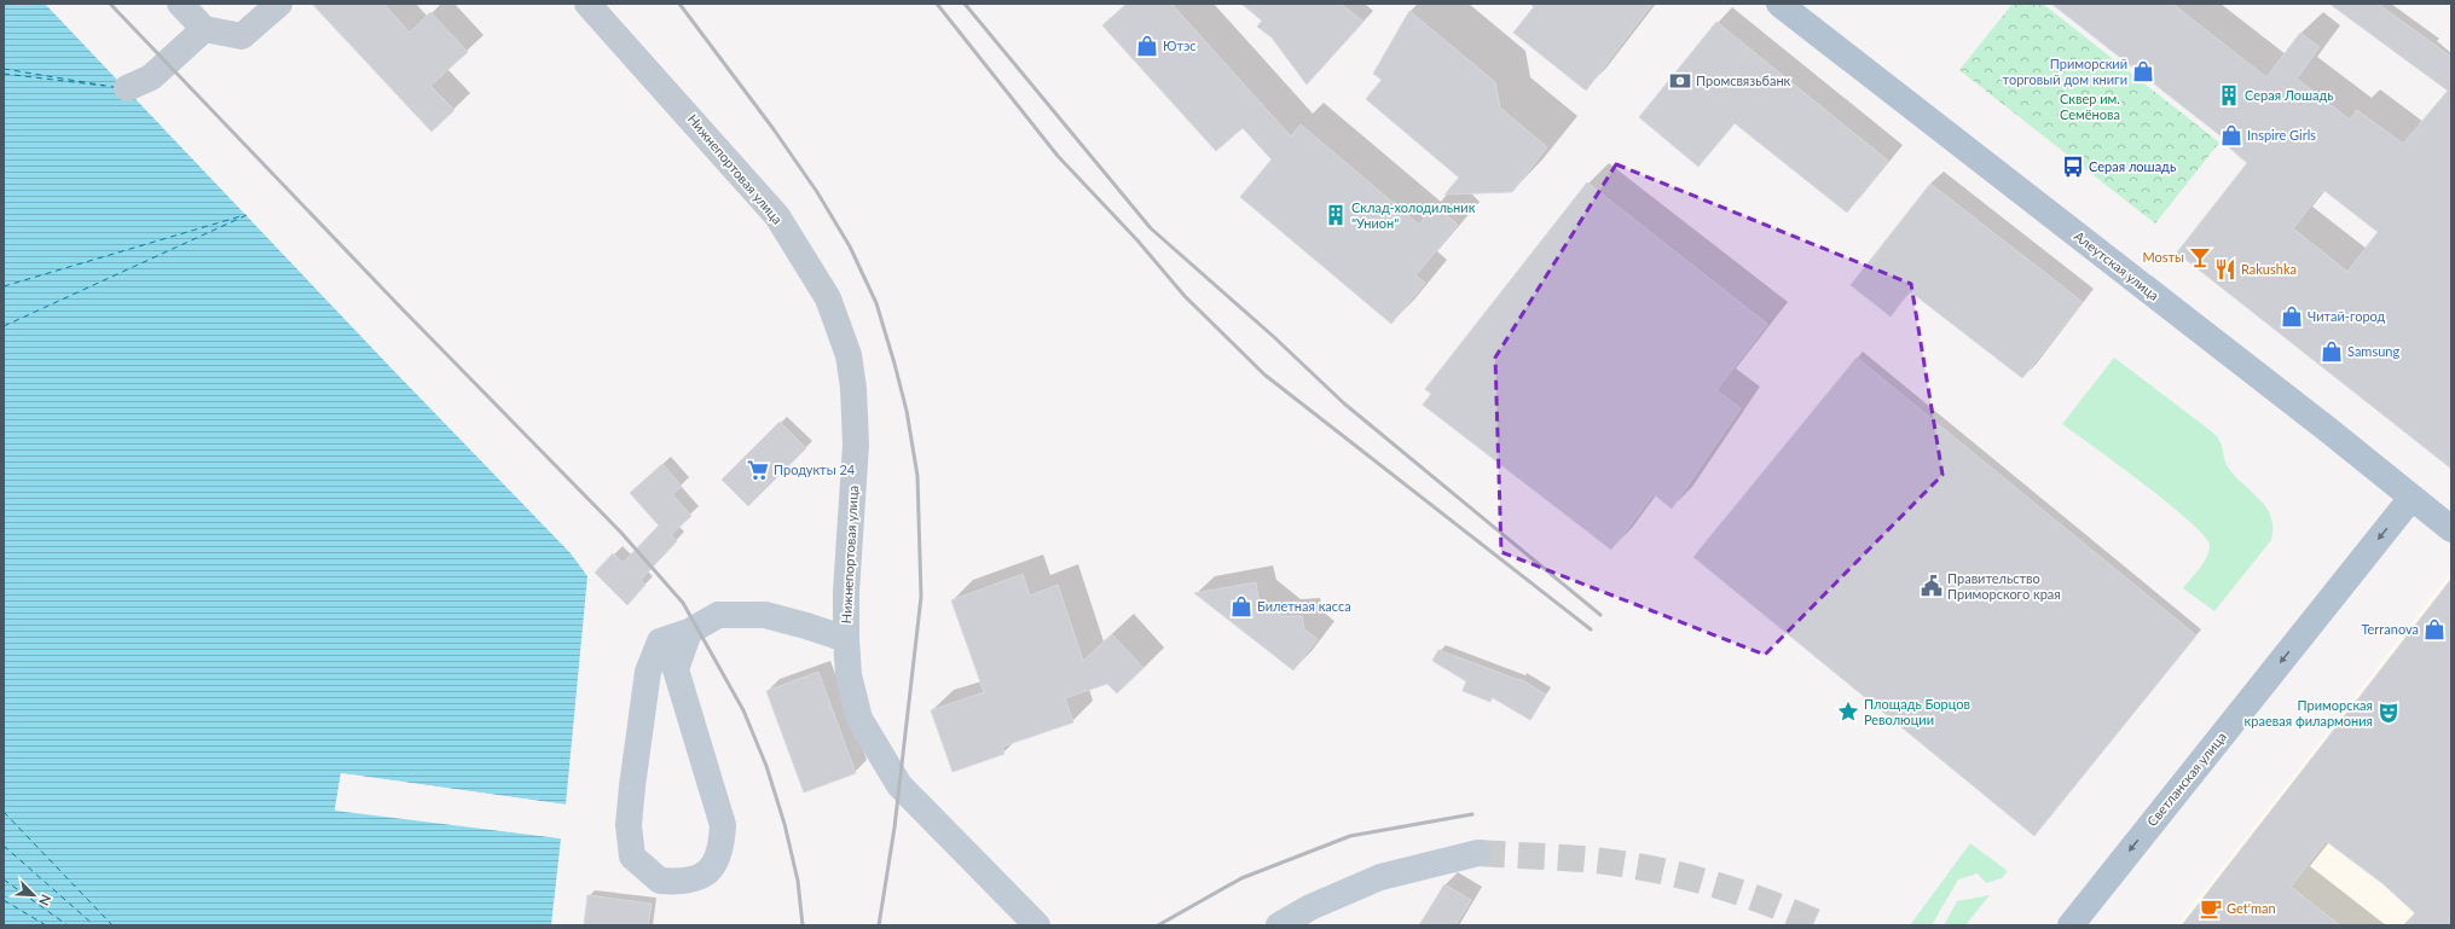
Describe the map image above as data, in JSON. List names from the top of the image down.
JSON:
{
  "streets": {
    "main road": ["Алеутская улица", "Светланская улица"],
    "street": ["Нижнепортовая улица"]
  },
  "crossings": [
    ["Алеутская улица", "Светланская улица"]
  ],
  "one_way": ["Светланская улица"],
  "parks": ["Сквер им. Семёнова"],
  "places": {
    "shop": [
      "Ютэс",
      "Приморский торговый дом книги",
      "Inspire Girls",
      "Читай-город",
      "Samsung",
      "Билетная касса",
      "Terranova"
    ],
    "bank": ["Промсвязьбанк"],
    "building": ["Серая Лошадь", "Склад-холодильник \"Унион\""],
    "bus stop": ["Серая лошадь"],
    "bar": ["Mosты"],
    "restaurant": ["Rakushka"],
    "supermarket": ["Продукты 24"],
    "public building": ["Правительство Приморского края"],
    "place": ["Площадь Борцов Революции"],
    "theatre": ["Приморская краевая филармония"],
    "cafe": ["Get'man"]
  },
  "north": "bottom right"
}
